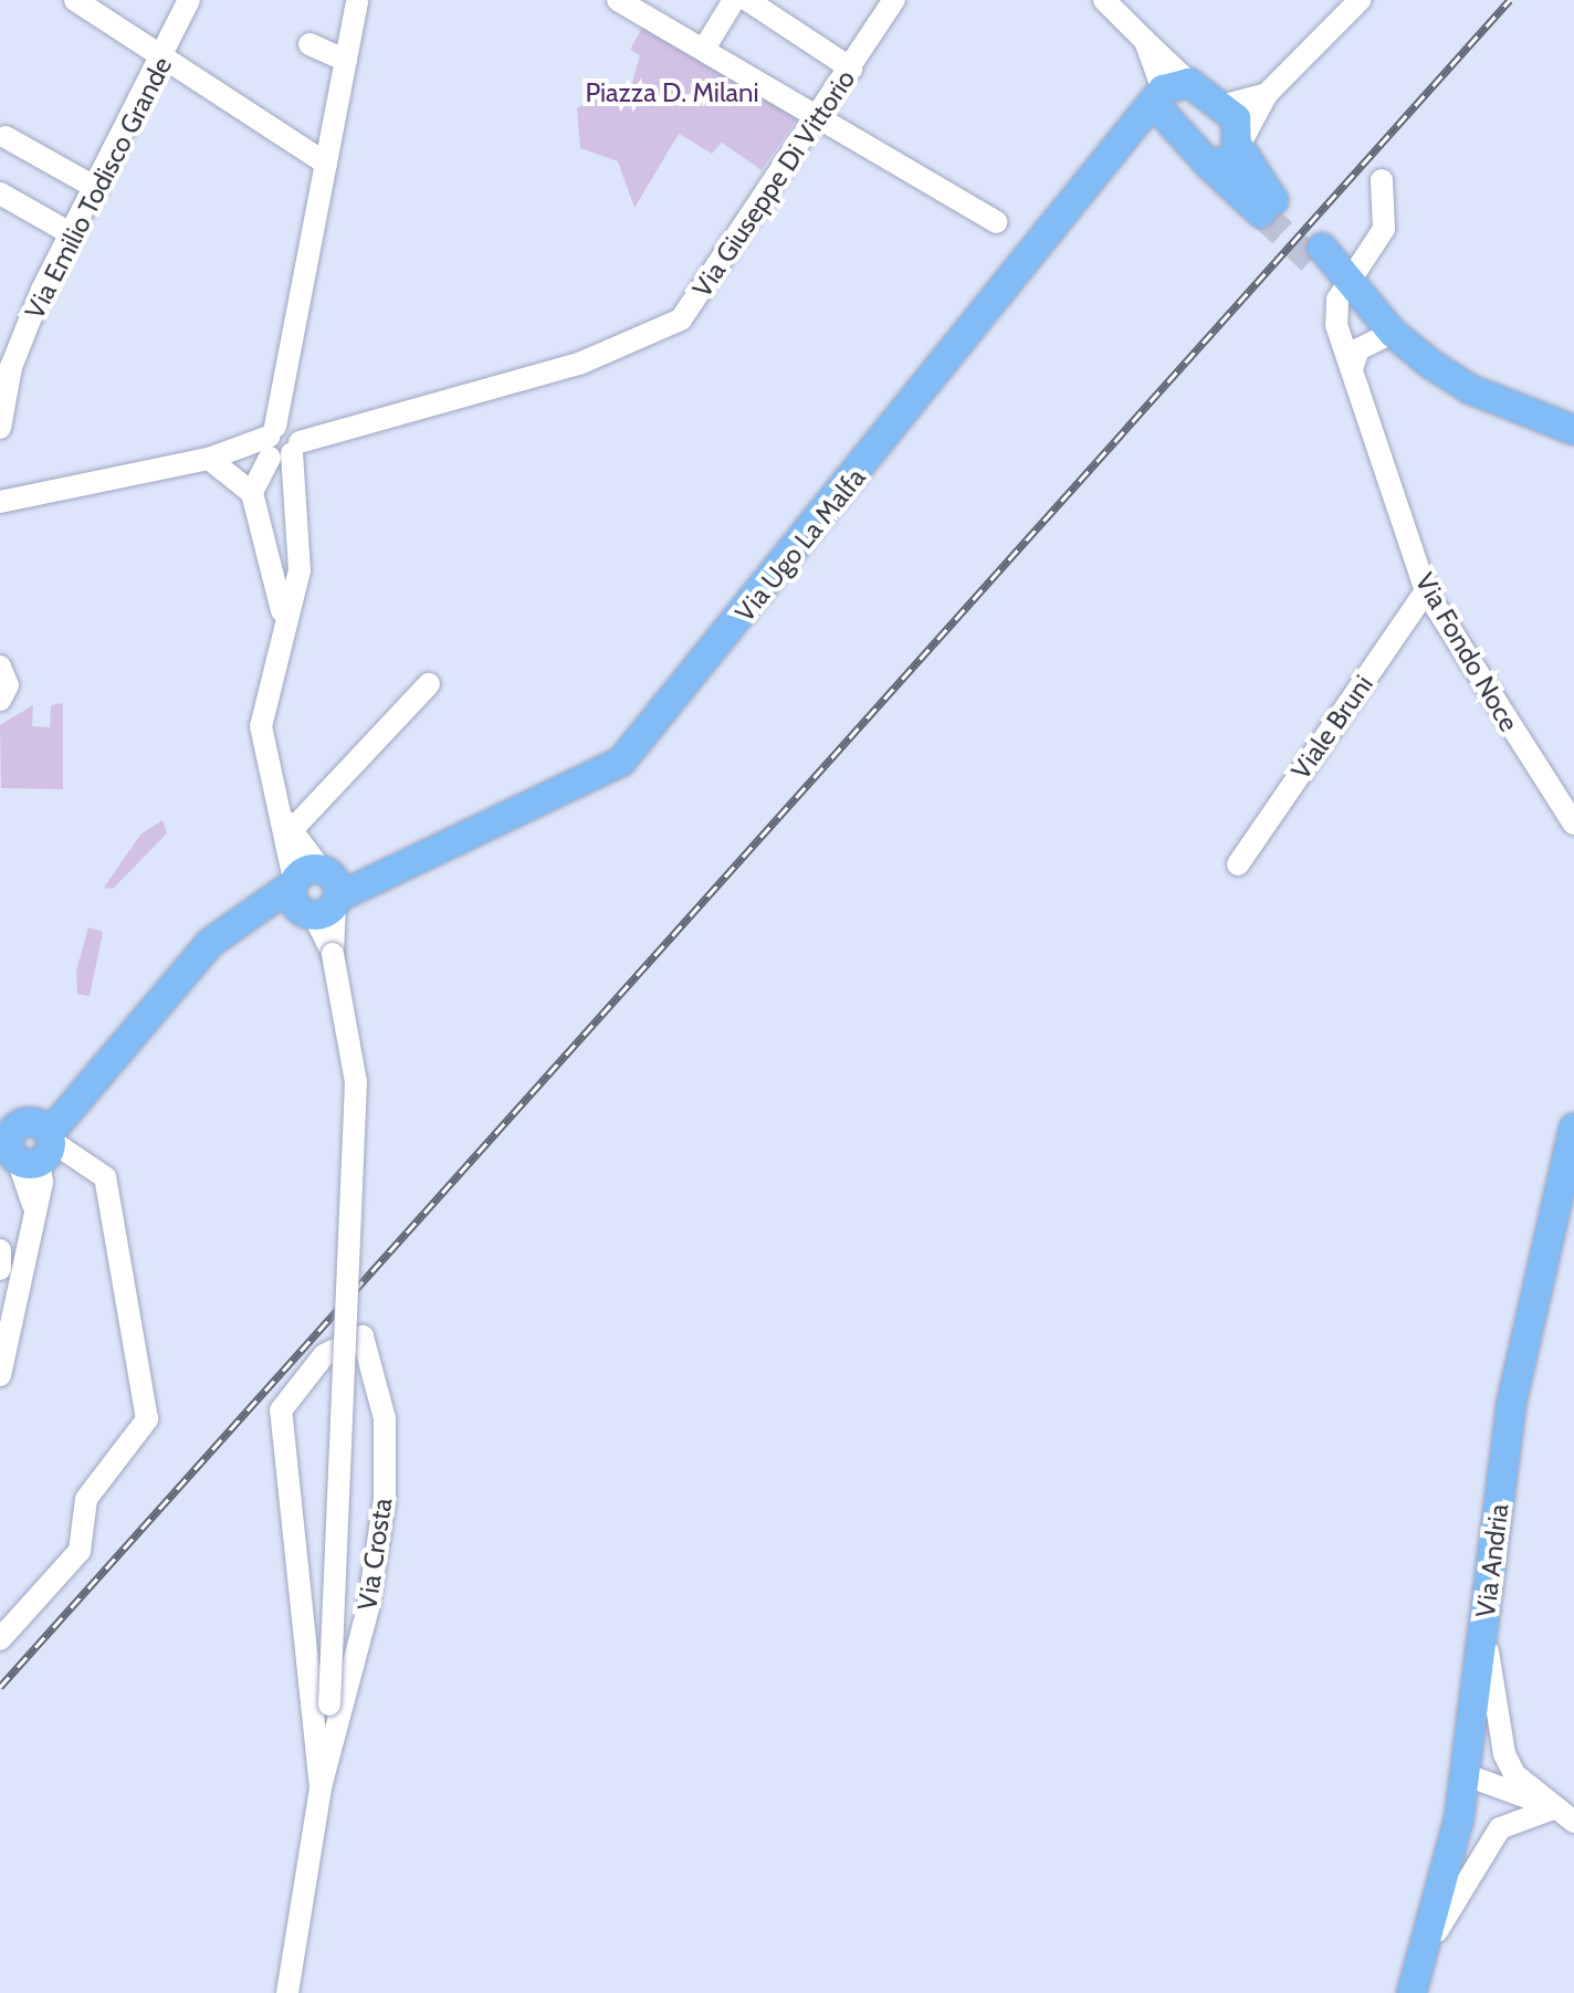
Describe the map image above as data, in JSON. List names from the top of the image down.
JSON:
{
  "streets": {
    "main road": ["Via Ugo La Malfa", "Via Andria"],
    "street": [
      "Via Giuseppe Di Vittorio",
      "Via Emilio Todisco Grande",
      "Via Fondo Noce",
      "Viale Bruni",
      "Via Crosta"
    ]
  },
  "crossings": [
    ["Via Ugo La Malfa", "Via Crosta"],
    ["Via Fondo Noce", "Viale Bruni"]
  ],
  "parks": ["Piazza D. Milani"]
}
